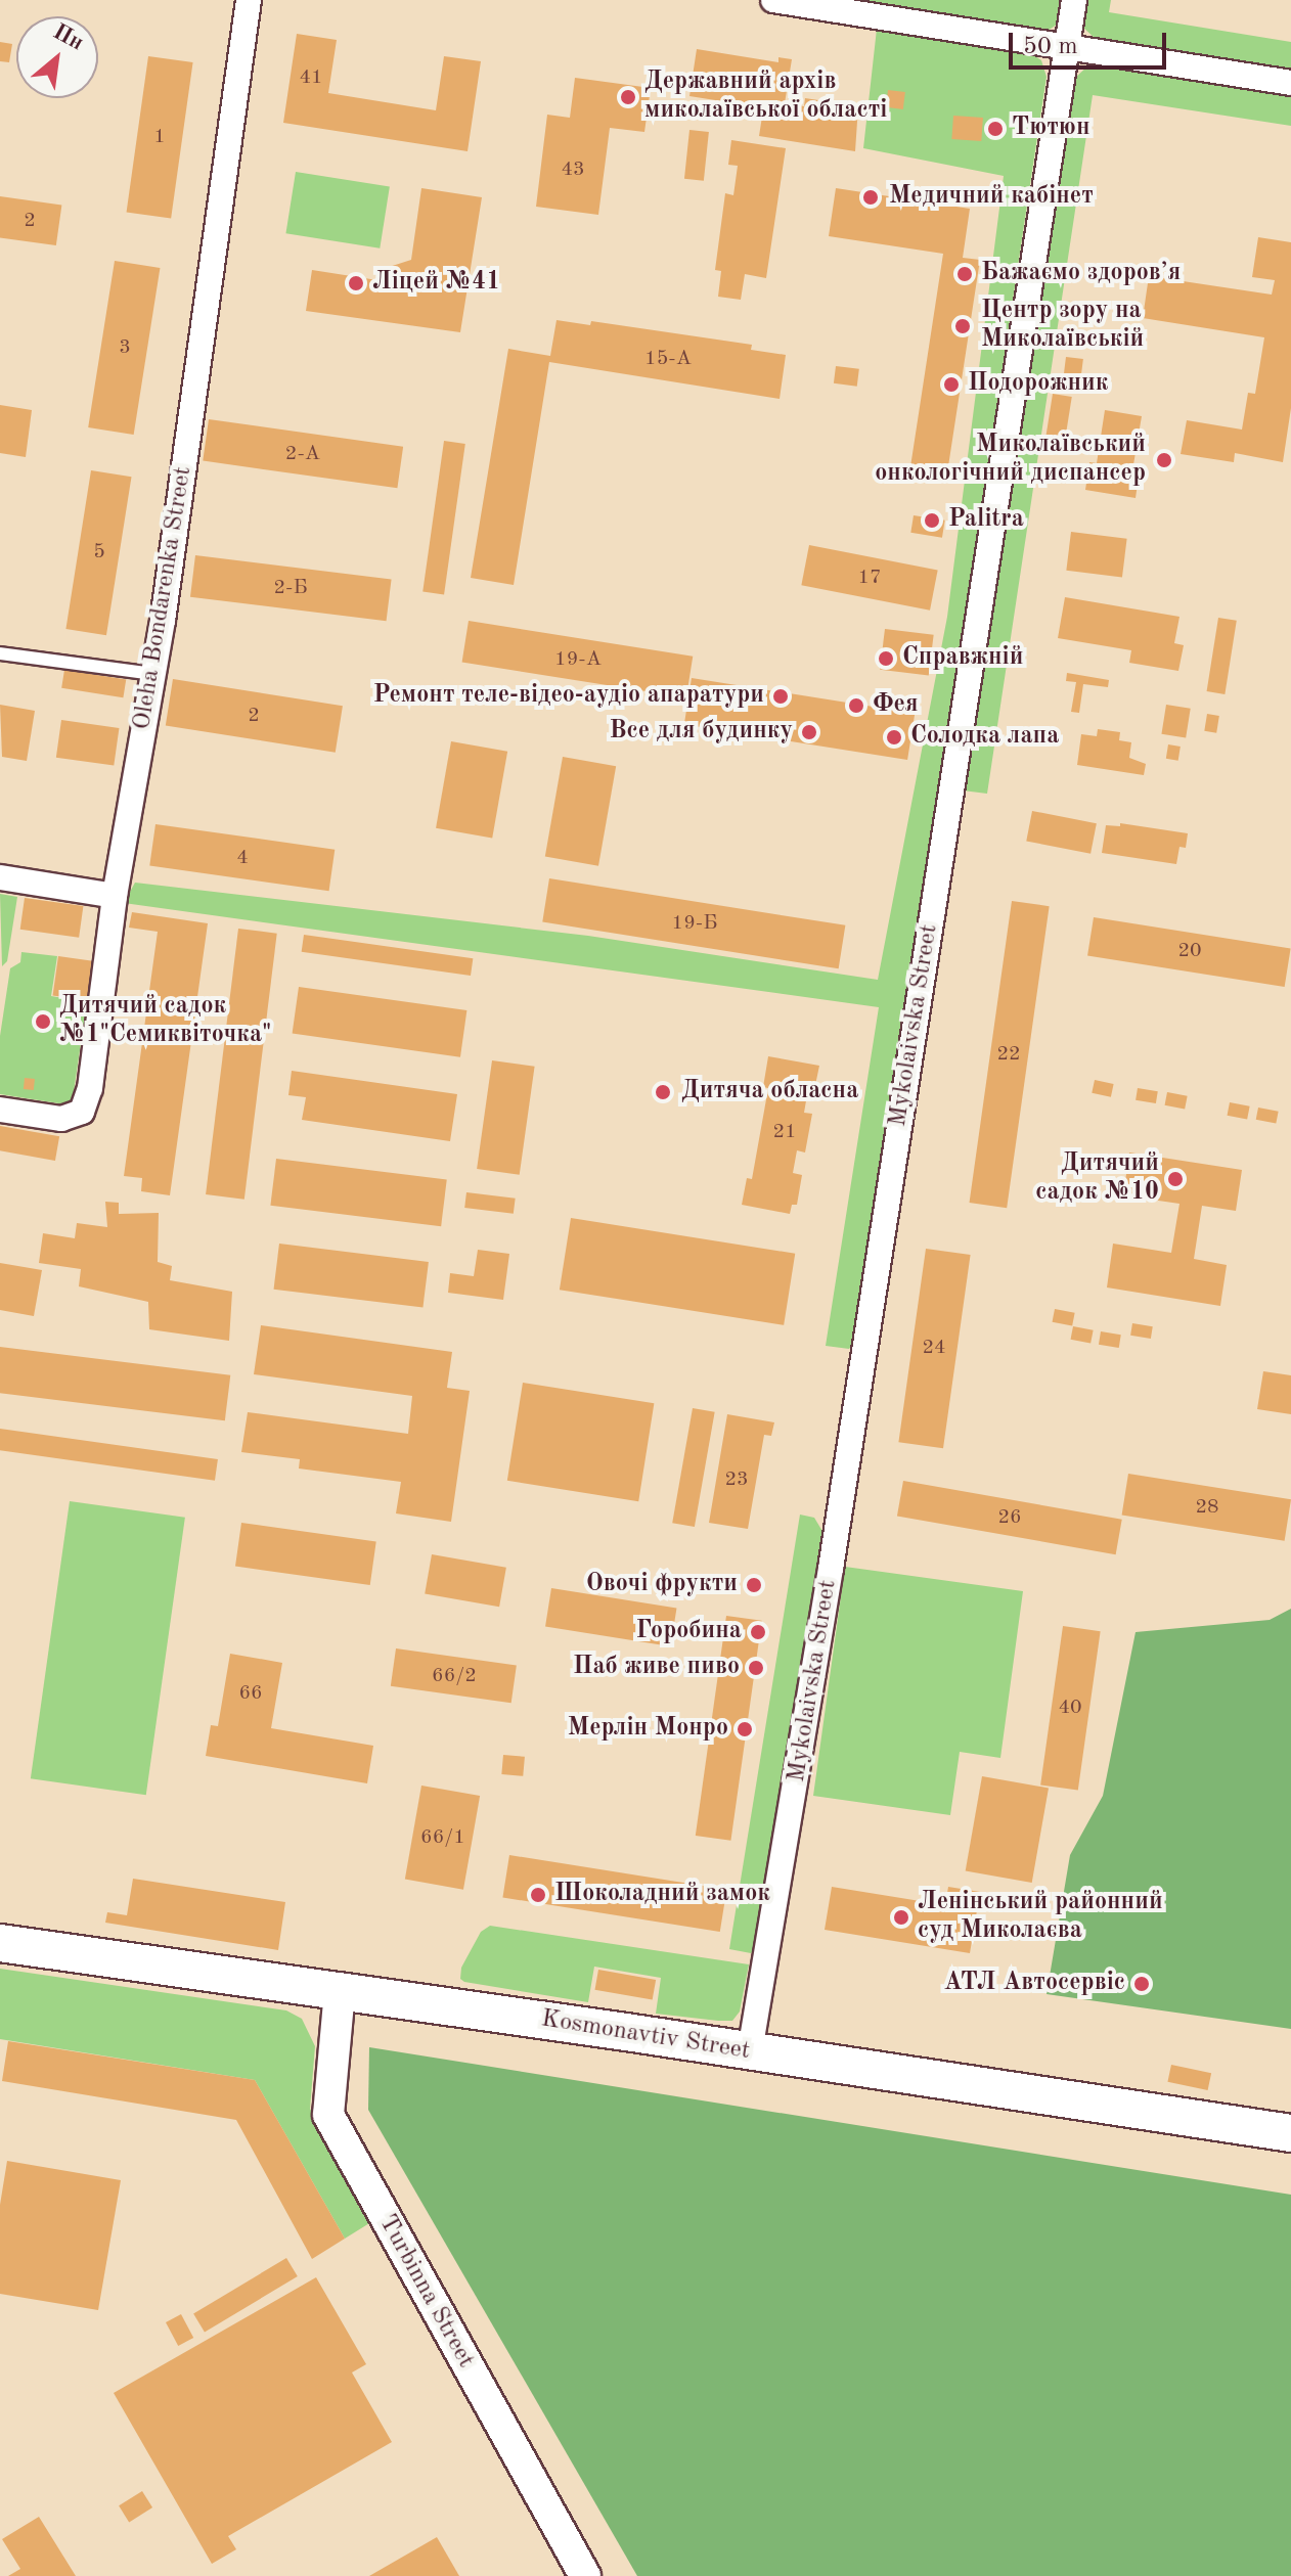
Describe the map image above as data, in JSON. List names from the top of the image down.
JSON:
{
  "streets": {
    "main road": ["Kosmonavtiv Street"],
    "street": ["Oleha Bondarenka Street", "Mykolaivska Street", "Turbinna Street"]
  },
  "crossings": [
    ["Mykolaivska Street", "Kosmonavtiv Street"],
    ["Kosmonavtiv Street", "Turbinna Street"]
  ],
  "places": [
    "Державний архів миколаївської області",
    "Тютюн",
    "Медичний кабінет",
    "Бажаємо здоровʼя",
    "Ліцей №41",
    "Центр зору на Миколаївській",
    "Подорожник",
    "Миколаївський онкологічний диспансер",
    "Palitra",
    "Справжній",
    "Ремонт теле-відео-аудіо апаратури",
    "Фея",
    "Все для будинку",
    "Солодка лапа",
    "Дитячий садок №1\"Семиквіточка\"",
    "Дитяча обласна",
    "Дитячий садок №10",
    "Овочі фрукти",
    "Горобина",
    "Паб живе пиво",
    "Мерлін Монро",
    "Шоколадний замок",
    "Ленінський районний суд Миколаєва",
    "АТЛ Автосервіс"
  ],
  "house_numbers": [
    "41",
    "1",
    "43",
    "2",
    "3",
    "15-А",
    "2-А",
    "5",
    "17",
    "2-Б",
    "19-А",
    "2",
    "4",
    "19-Б",
    "20",
    "22",
    "21",
    "24",
    "23",
    "28",
    "26",
    "66/2",
    "66",
    "40",
    "66/1"
  ],
  "scale_bar": "50 m",
  "north": "top right"
}
